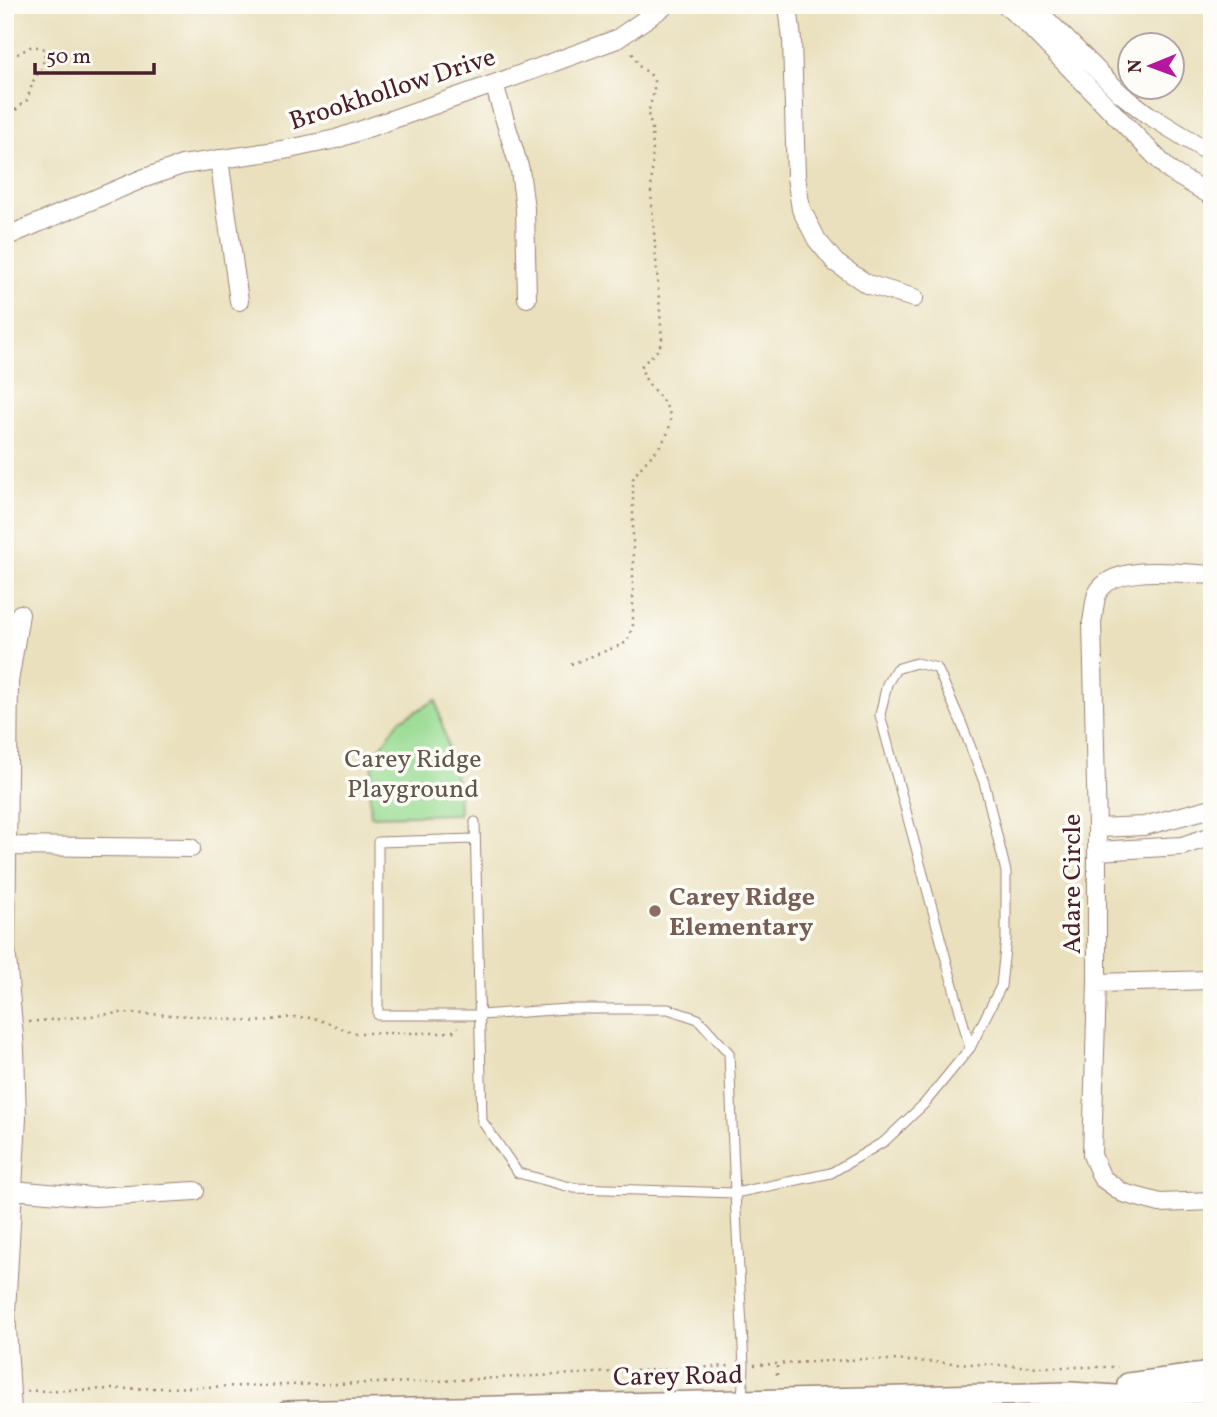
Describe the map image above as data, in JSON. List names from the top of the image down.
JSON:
{
  "streets": {
    "street": ["Brookhollow Drive", "Adare Circle", "Carey Road"]
  },
  "parks": ["Carey Ridge Playground"],
  "places": ["Carey Ridge Elementary"],
  "scale_bar": "50 m",
  "north": "left"
}
